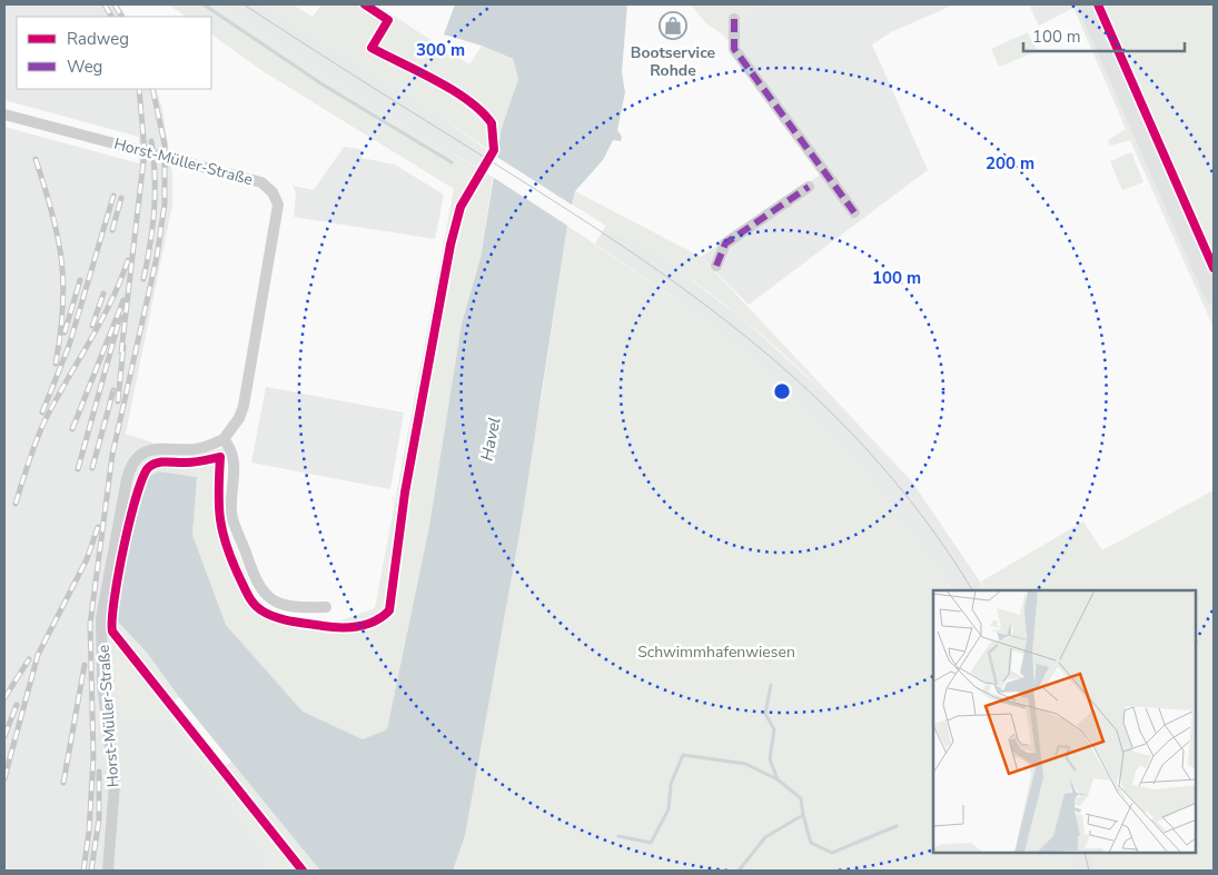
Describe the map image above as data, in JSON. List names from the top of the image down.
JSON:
{
  "streets": {
    "street": ["Horst-Müller-Straße"]
  },
  "water": ["Havel"],
  "parks": ["Schwimmhafenwiesen"],
  "places": {
    "shop": ["Bootservice Rohde"]
  },
  "legend": ["Radweg", "Weg"],
  "scale_bar": "100 m",
  "rings": ["300 m", "200 m", "100 m"]
}
